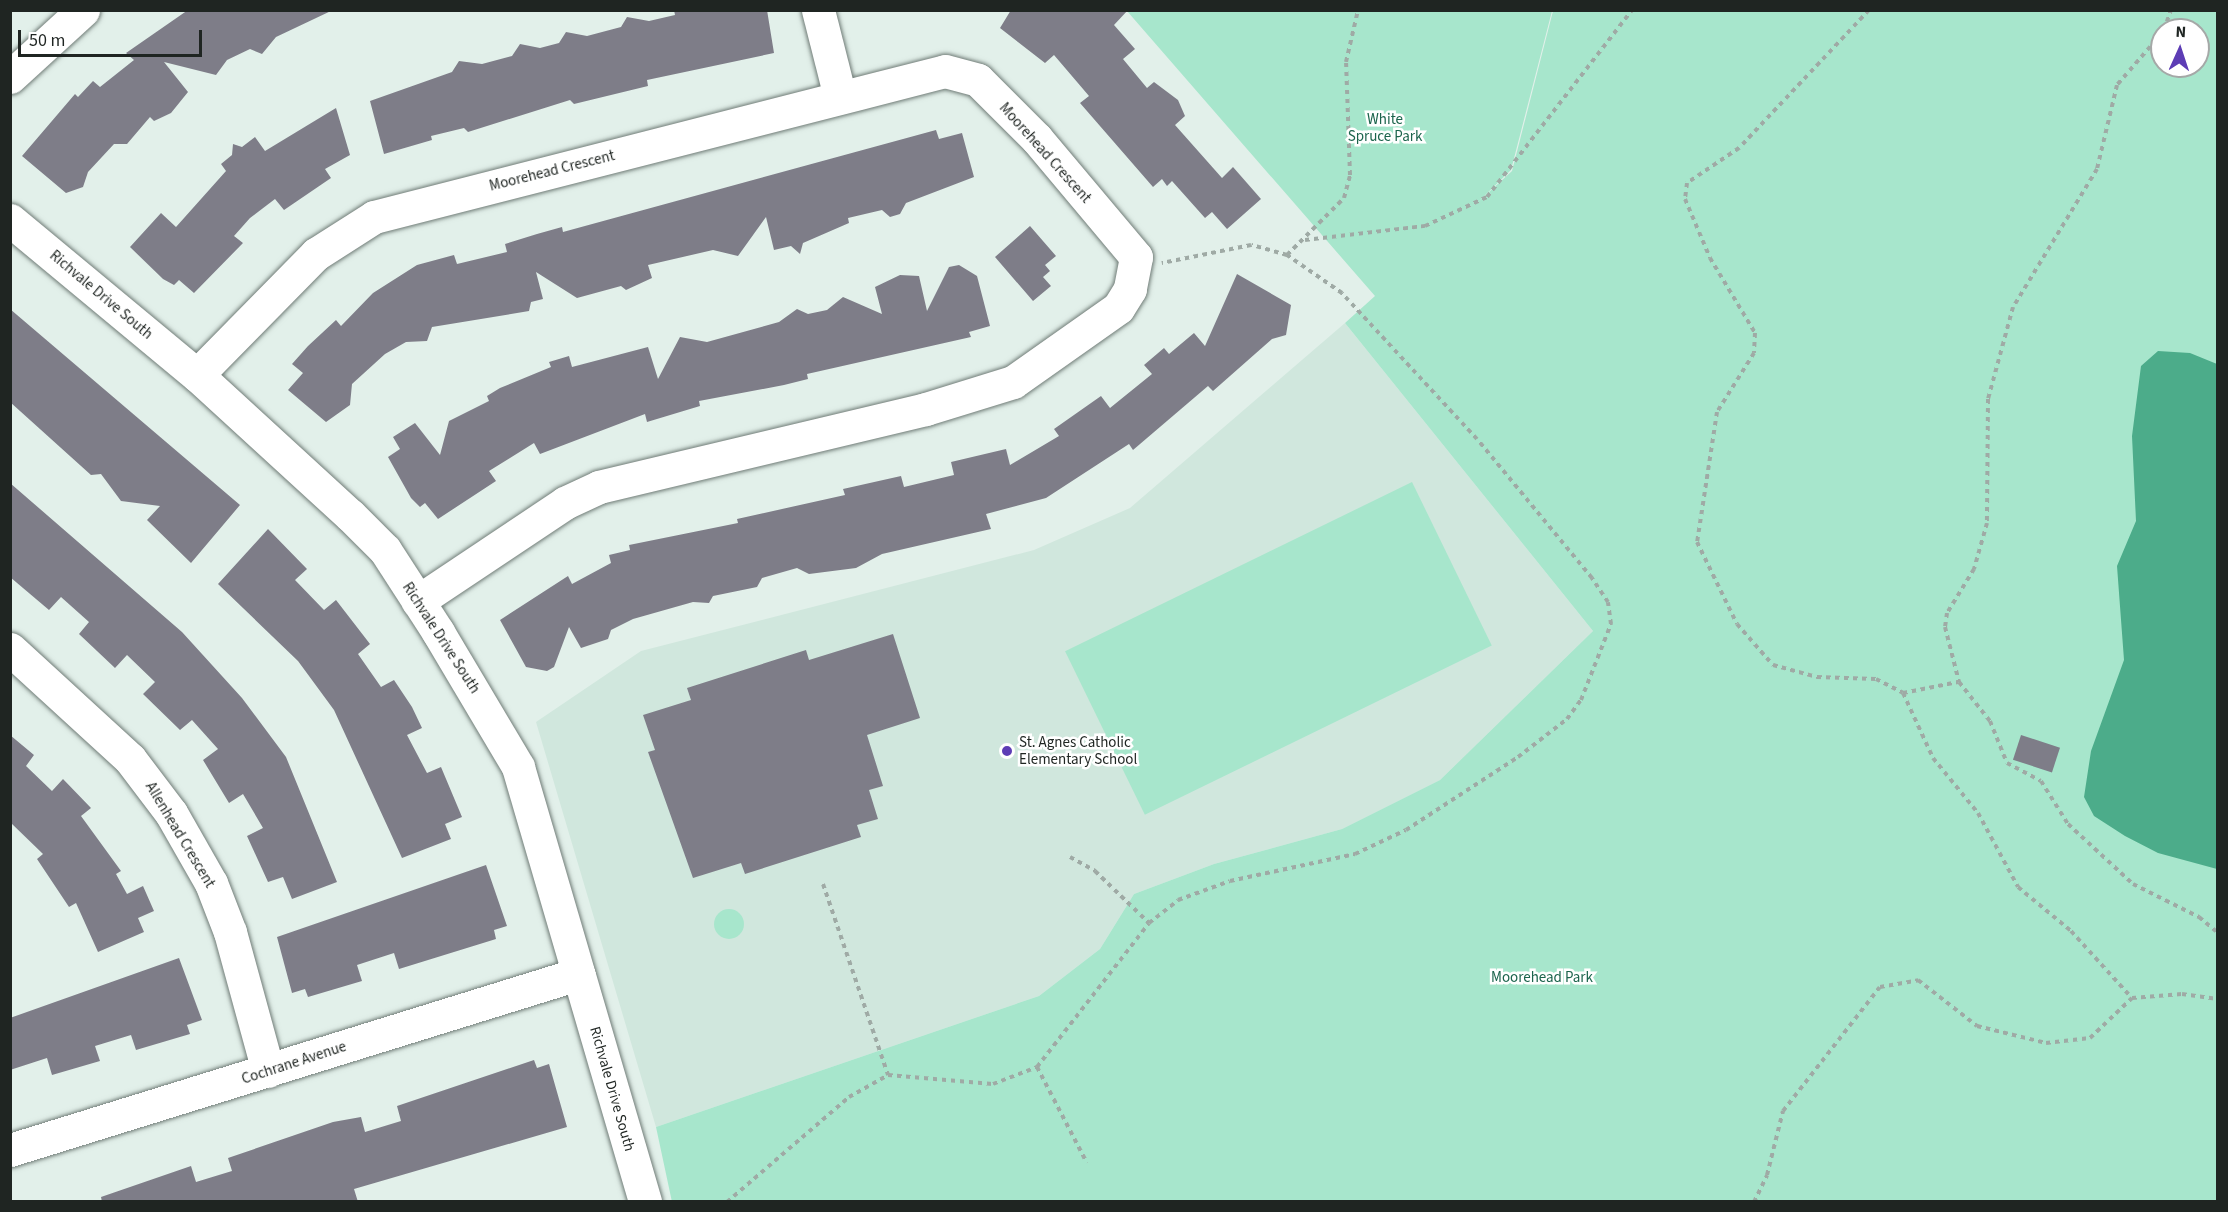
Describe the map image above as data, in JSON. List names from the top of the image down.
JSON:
{
  "streets": {
    "street": [
      "Moorehead Crescent",
      "Richvale Drive South",
      "Allenhead Crescent",
      "Cochrane Avenue"
    ]
  },
  "crossings": [
    ["Moorehead Crescent", "Richvale Drive South"],
    ["Richvale Drive South", "Cochrane Avenue"],
    ["Allenhead Crescent", "Cochrane Avenue"]
  ],
  "parks": ["White Spruce Park", "Moorehead Park"],
  "places": ["St. Agnes Catholic Elementary School"],
  "scale_bar": "50 m",
  "north": "top"
}
